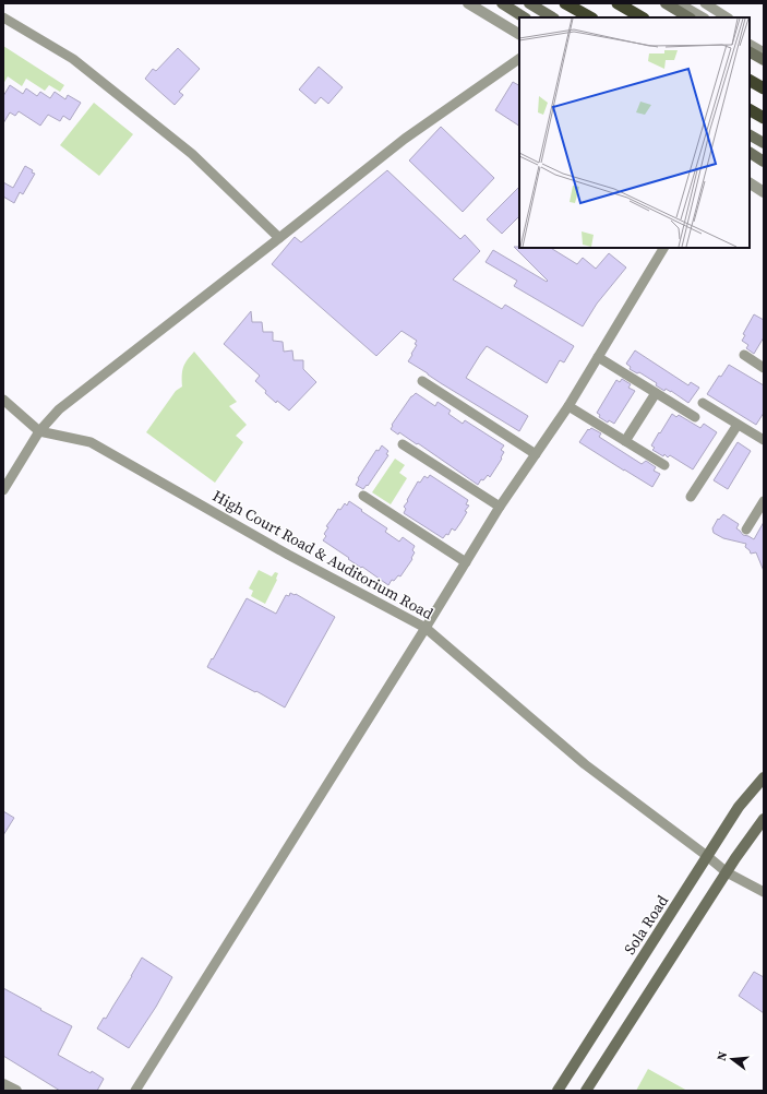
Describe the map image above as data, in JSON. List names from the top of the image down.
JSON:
{
  "streets": {
    "main road": ["Sola Road"],
    "street": ["High Court Road & Auditorium Road"]
  },
  "crossings": [
    ["High Court Road & Auditorium Road", "Sola Road"]
  ],
  "north": "left"
}
